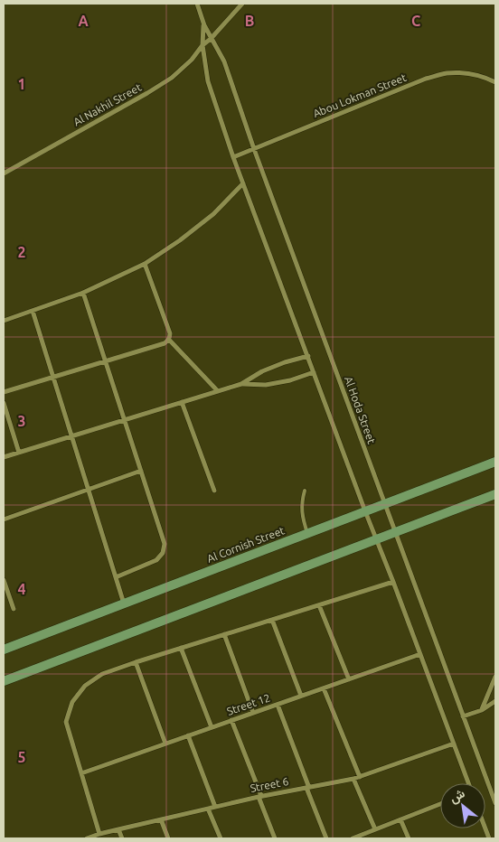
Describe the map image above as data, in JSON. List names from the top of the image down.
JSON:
{
  "streets": {
    "main road": ["Al Cornish Street"],
    "street": [
      "Abou Lokman Street",
      "Al Nakhil Street",
      "Al Hoda Street",
      "Street 12",
      "Street 6"
    ]
  },
  "crossings": [
    ["Abou Lokman Street", "Al Hoda Street"],
    ["Al Nakhil Street", "Al Hoda Street"],
    ["Al Hoda Street", "Al Cornish Street"],
    ["Al Hoda Street", "Street 12"],
    ["Al Hoda Street", "Street 6"]
  ],
  "north": "top left",
  "grid": {
    "columns": ["A", "B", "C"],
    "rows": [
      "1",
      "2",
      "3",
      "4",
      "5"
    ]
  }
}
